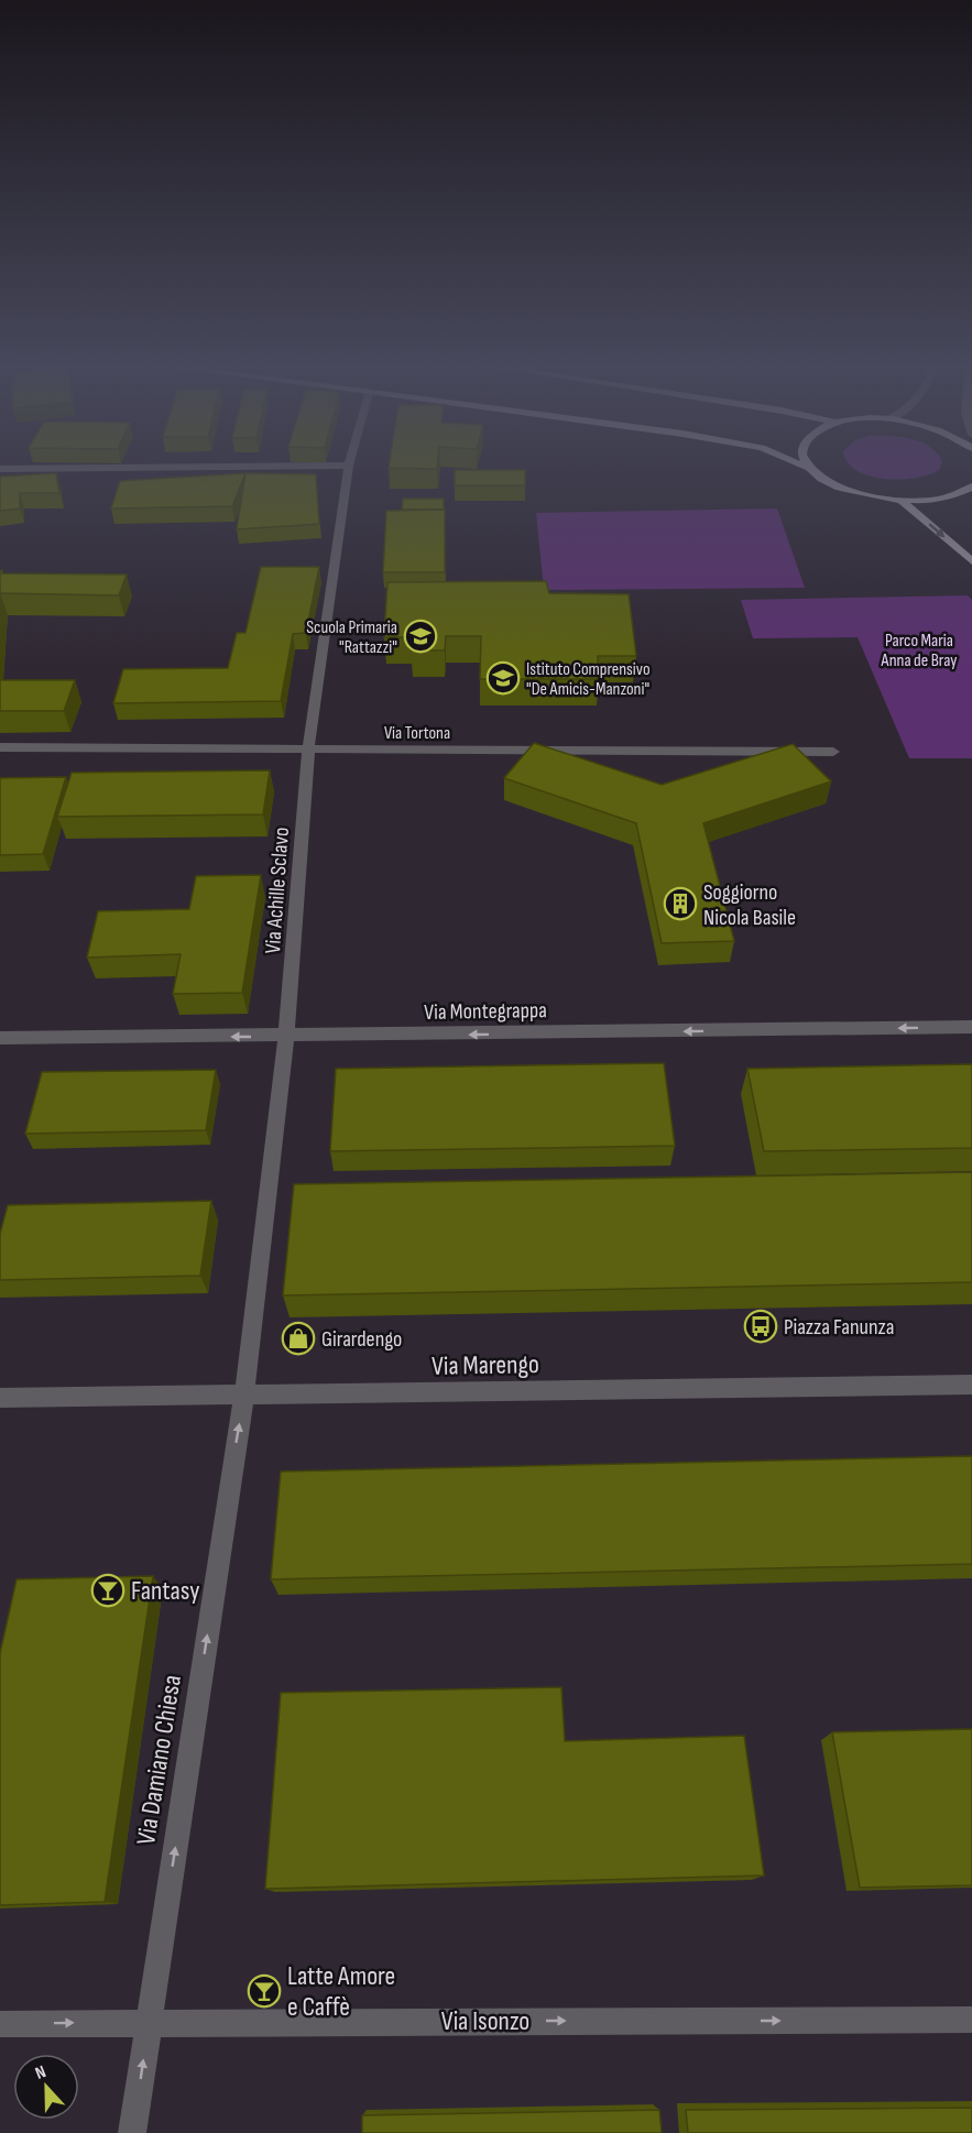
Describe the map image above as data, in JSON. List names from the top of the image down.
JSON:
{
  "streets": {
    "street": [
      "Via Tortona",
      "Via Achille Sclavo",
      "Via Montegrappa",
      "Via Marengo",
      "Via Damiano Chiesa",
      "Via Isonzo"
    ]
  },
  "crossings": [
    ["Via Tortona", "Via Achille Sclavo"],
    ["Via Achille Sclavo", "Via Montegrappa"],
    ["Via Achille Sclavo", "Via Marengo"],
    ["Via Achille Sclavo", "Via Damiano Chiesa"],
    ["Via Marengo", "Via Damiano Chiesa"],
    ["Via Damiano Chiesa", "Via Isonzo"]
  ],
  "one_way": ["Via Montegrappa", "Via Damiano Chiesa", "Via Isonzo"],
  "parks": ["Parco Maria Anna de Bray"],
  "places": {
    "school or university": ["Scuola Primaria \"Rattazzi\"", "Istituto Comprensivo \"De Amicis-Manzoni\""],
    "building": ["Soggiorno Nicola Basile"],
    "bus stop": ["Piazza Fanunza"],
    "shop": ["Girardengo"],
    "bar": ["Fantasy", "Latte Amore e Caffè"]
  },
  "north": "top"
}
